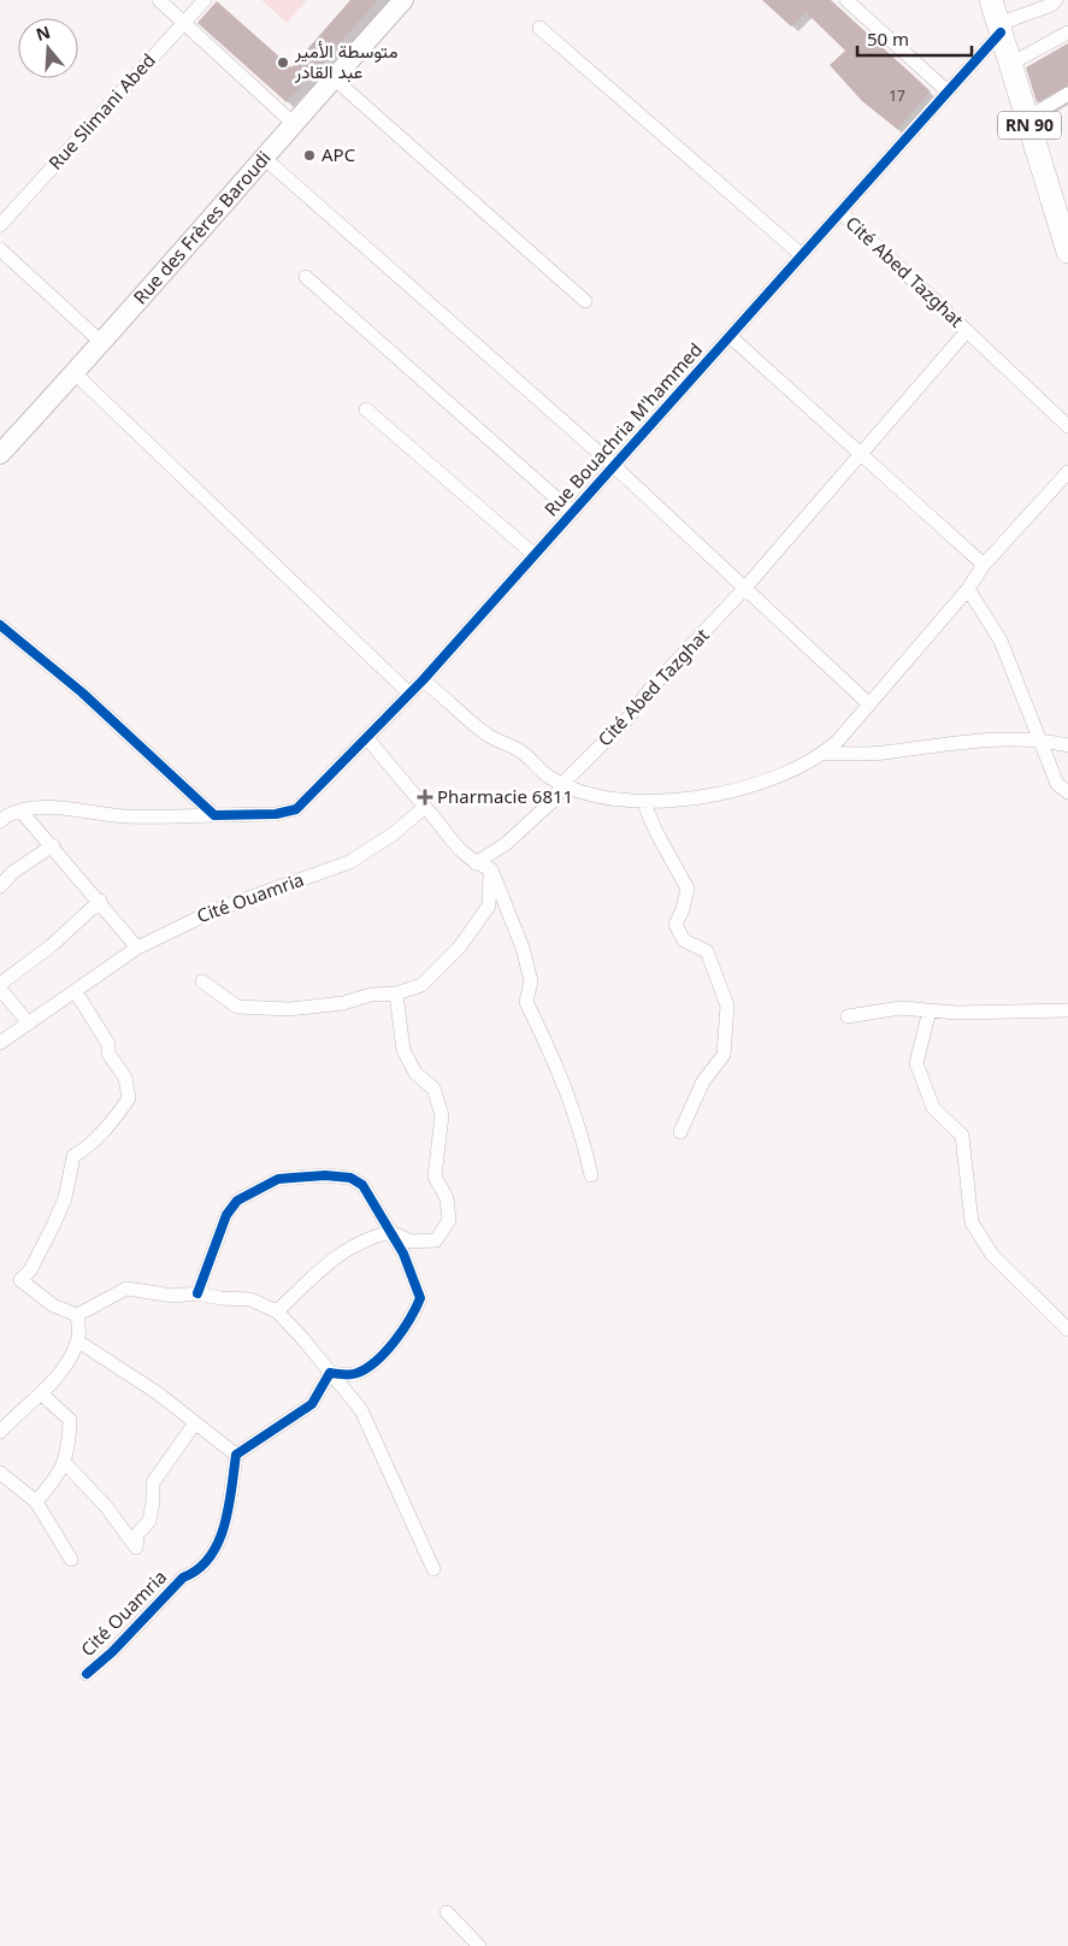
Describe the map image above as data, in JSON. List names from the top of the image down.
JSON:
{
  "streets": {
    "main road": ["RN 90"],
    "street": [
      "Rue Slimani Abed",
      "Rue des Frères Baroudi",
      "Cité Abed Tazghat",
      "Rue Bouachria M'hammed",
      "Cité Ouamria"
    ]
  },
  "crossings": [
    ["RN 90", "Rue Bouachria M'hammed"],
    ["Cité Abed Tazghat", "Rue Bouachria M'hammed"]
  ],
  "places": {
    "other": ["متوسطة الأمير عبد القادر", "APC"],
    "health": ["Pharmacie 6811"]
  },
  "house_numbers": ["17"],
  "scale_bar": "50 m",
  "north": "top"
}
